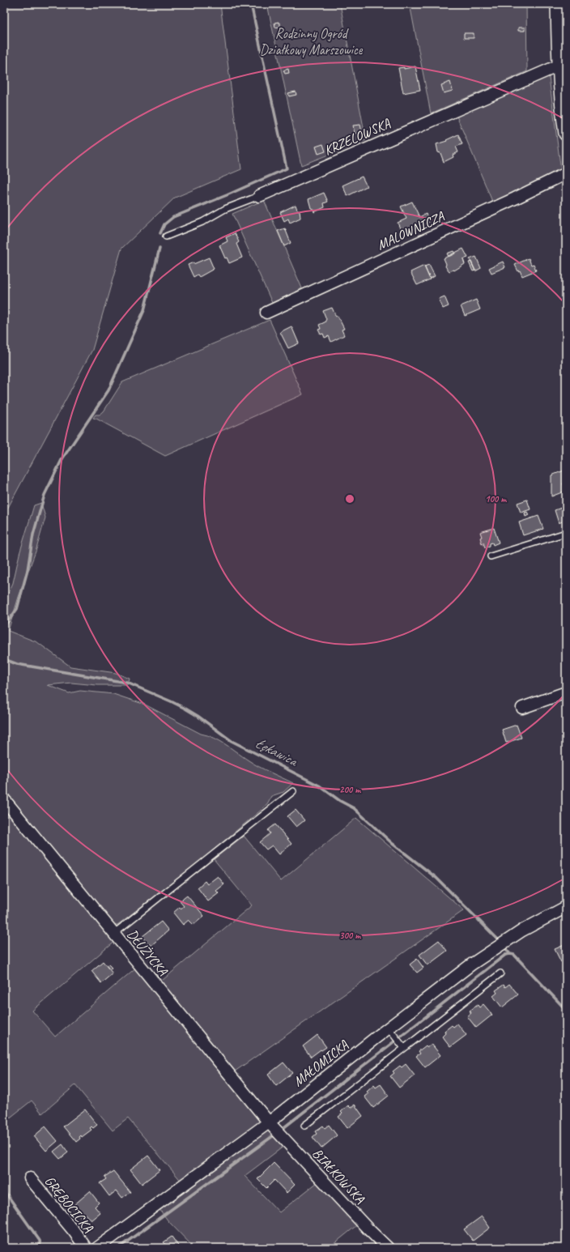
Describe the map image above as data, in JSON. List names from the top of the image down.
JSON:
{
  "streets": {
    "street": [
      "KRZELOWSKA",
      "MALOWNICZA",
      "DŁUŻYCKA",
      "MAŁOMICKA",
      "BIAŁKOWSKA",
      "GRĘBOCICKA"
    ]
  },
  "crossings": [
    ["DŁUŻYCKA", "MAŁOMICKA"],
    ["DŁUŻYCKA", "BIAŁKOWSKA"],
    ["MAŁOMICKA", "BIAŁKOWSKA"]
  ],
  "water": ["Łękawica"],
  "parks": ["Rodzinny Ogród Działkowy Marszowice"],
  "rings": ["100 m", "200 m", "300 m"]
}
